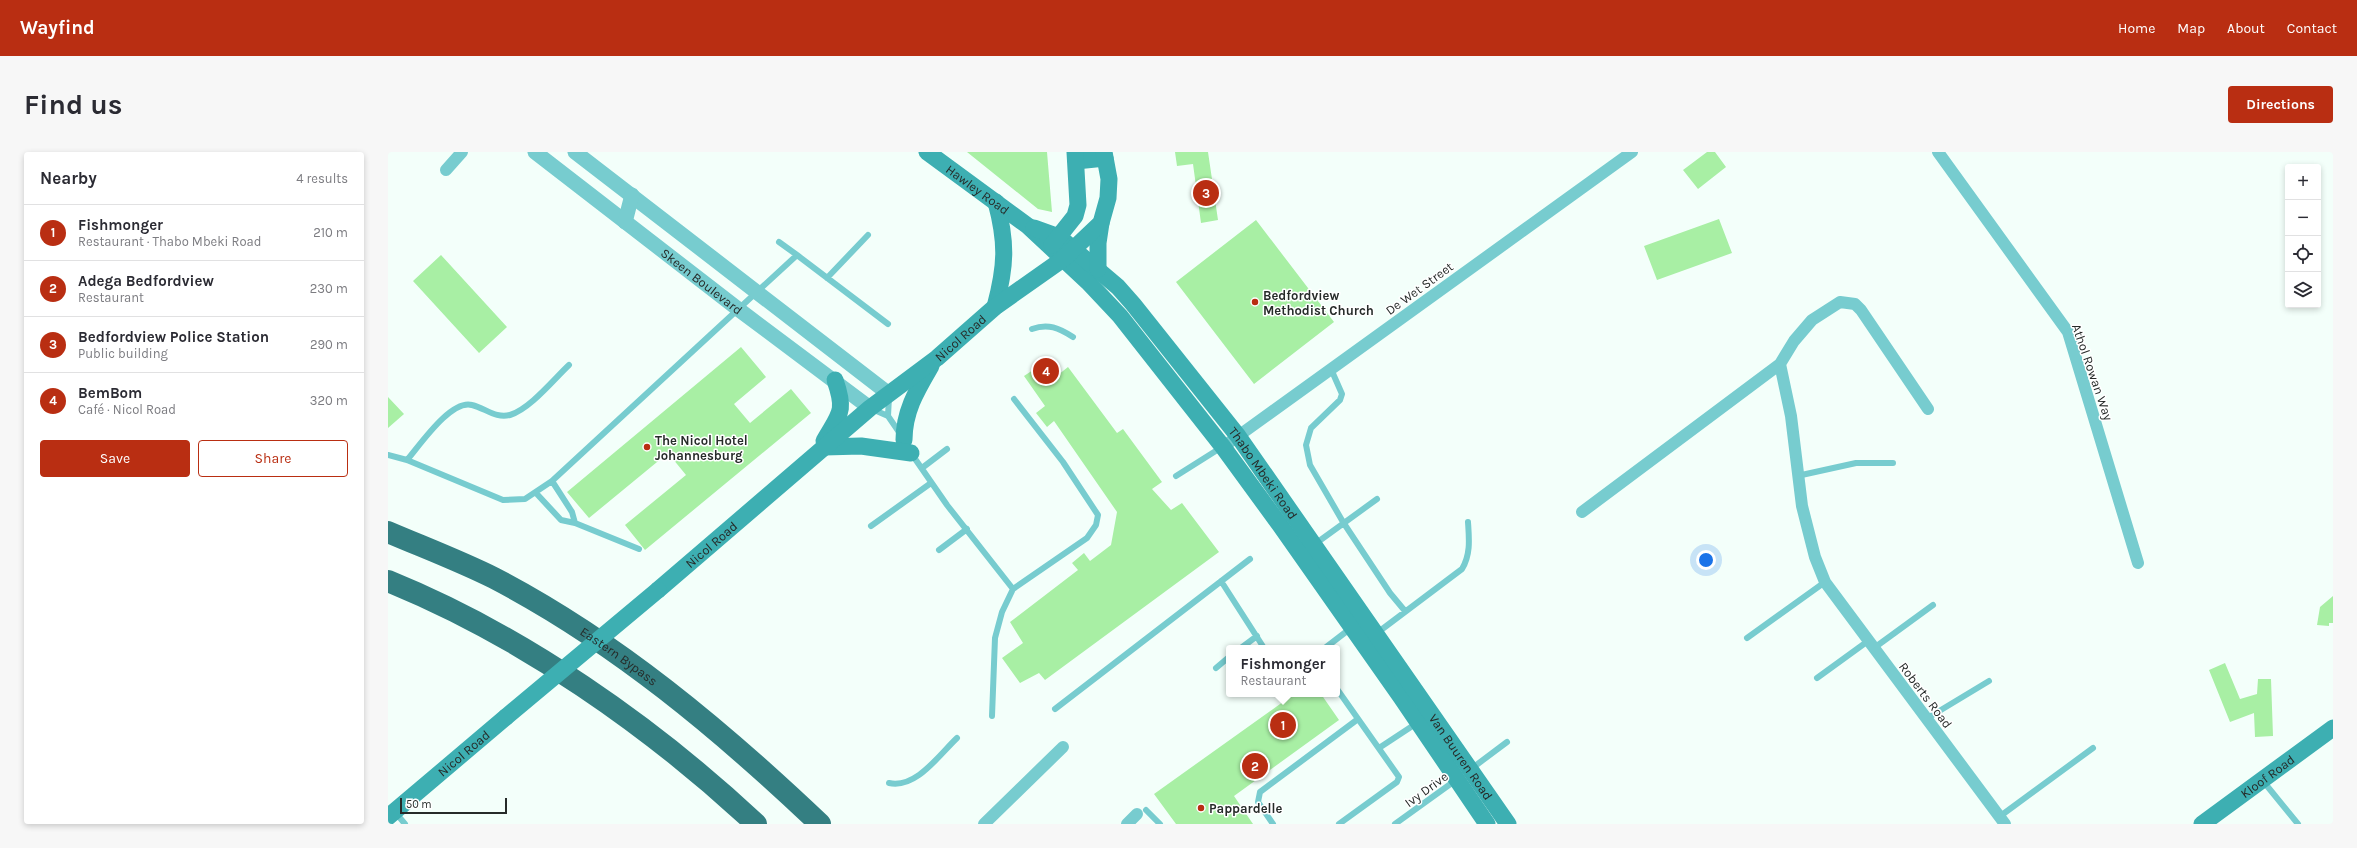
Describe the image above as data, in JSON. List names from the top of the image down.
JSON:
{
  "streets": {
    "highway": ["Eastern Bypass"],
    "main road": [
      "Hawley Road",
      "Nicol Road",
      "Thabo Mbeki Road",
      "Van Buuren Road",
      "Kloof Road"
    ],
    "street": [
      "Skeen Boulevard",
      "De Wet Street",
      "Athol Rowan Way",
      "Roberts Road"
    ],
    "lane": ["Ivy Drive"]
  },
  "crossings": [
    ["Hawley Road", "Nicol Road"],
    ["Skeen Boulevard", "Nicol Road"],
    ["De Wet Street", "Thabo Mbeki Road"],
    ["Thabo Mbeki Road", "Van Buuren Road"],
    ["Van Buuren Road", "Ivy Drive"]
  ],
  "places": ["Bedfordview Methodist Church", "The Nicol Hotel Johannesburg", "Pappardelle"],
  "scale_bar": "50 m",
  "page": {
    "header": "Wayfind",
    "nav": [
      "Home",
      "Map",
      "About",
      "Contact"
    ],
    "buttons": [
      "Directions",
      ["Save", "Share"]
    ],
    "title": "Find us",
    "heading": ["Nearby", "4 results"],
    "map_buttons": ["+", "−"],
    "pins": [
      "3",
      "4",
      "1",
      "2"
    ],
    "list": [
      {
        "mark": "1",
        "name": "Fishmonger",
        "note": "Restaurant · Thabo Mbeki Road",
        "value": "210 m"
      },
      {
        "mark": "2",
        "name": "Adega Bedfordview",
        "note": "Restaurant",
        "value": "230 m"
      },
      {
        "mark": "3",
        "name": "Bedfordview Police Station",
        "note": "Public building",
        "value": "290 m"
      },
      {
        "mark": "4",
        "name": "BemBom",
        "note": "Café · Nicol Road",
        "value": "320 m"
      }
    ],
    "popup": ["Fishmonger", "Restaurant"],
    "scale": "50 m"
  }
}
